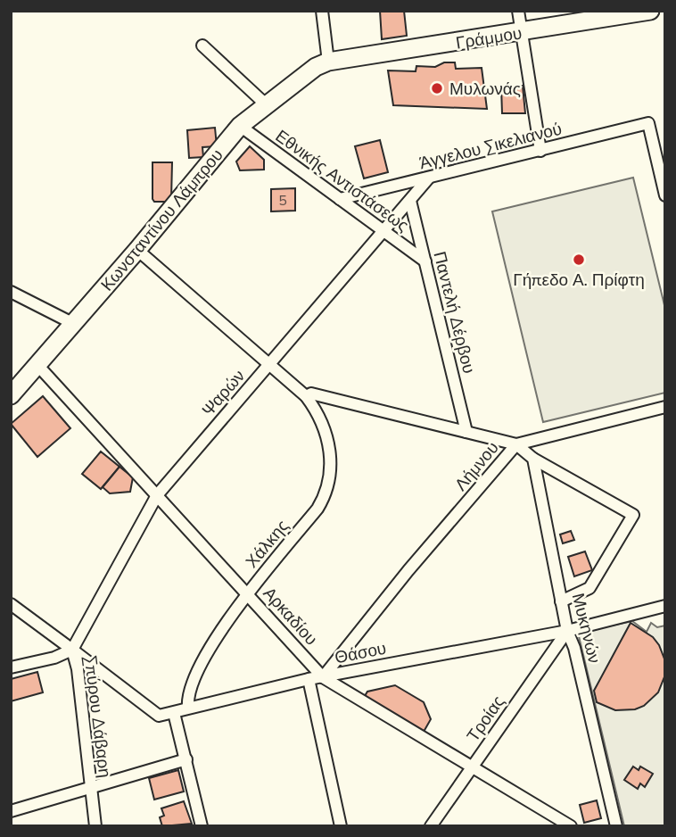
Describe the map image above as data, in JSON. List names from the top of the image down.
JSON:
{
  "streets": {
    "street": [
      "Γράμμου",
      "Άγγελου Σικελιανού",
      "Εθνικής Αντιστάσεως",
      "Κωνσταντίνου Λάμπρου",
      "Παντελή Δέρβου",
      "Ψαρών",
      "Λήμνου",
      "Χάλκης",
      "Αρκαδίου",
      "Μυκηνών",
      "Θάσου",
      "Σπύρου Δάβαρη",
      "Τροίας"
    ]
  },
  "crossings": [
    ["Γράμμου", "Κωνσταντίνου Λάμπρου"],
    ["Άγγελου Σικελιανού", "Εθνικής Αντιστάσεως"],
    ["Άγγελου Σικελιανού", "Ψαρών"],
    ["Εθνικής Αντιστάσεως", "Κωνσταντίνου Λάμπρου"],
    ["Εθνικής Αντιστάσεως", "Παντελή Δέρβου"],
    ["Εθνικής Αντιστάσεως", "Ψαρών"],
    ["Κωνσταντίνου Λάμπρου", "Αρκαδίου"],
    ["Παντελή Δέρβου", "Ψαρών"],
    ["Παντελή Δέρβου", "Λήμνου"],
    ["Ψαρών", "Αρκαδίου"],
    ["Ψαρών", "Σπύρου Δάβαρη"],
    ["Λήμνου", "Χάλκης"],
    ["Λήμνου", "Αρκαδίου"],
    ["Λήμνου", "Θάσου"],
    ["Χάλκης", "Αρκαδίου"],
    ["Χάλκης", "Θάσου"],
    ["Αρκαδίου", "Θάσου"],
    ["Αρκαδίου", "Τροίας"],
    ["Μυκηνών", "Θάσου"],
    ["Μυκηνών", "Τροίας"],
    ["Θάσου", "Τροίας"]
  ],
  "places": ["Μυλωνάς", "Γήπεδο Α. Πρίφτη"],
  "house_numbers": ["5"]
}
